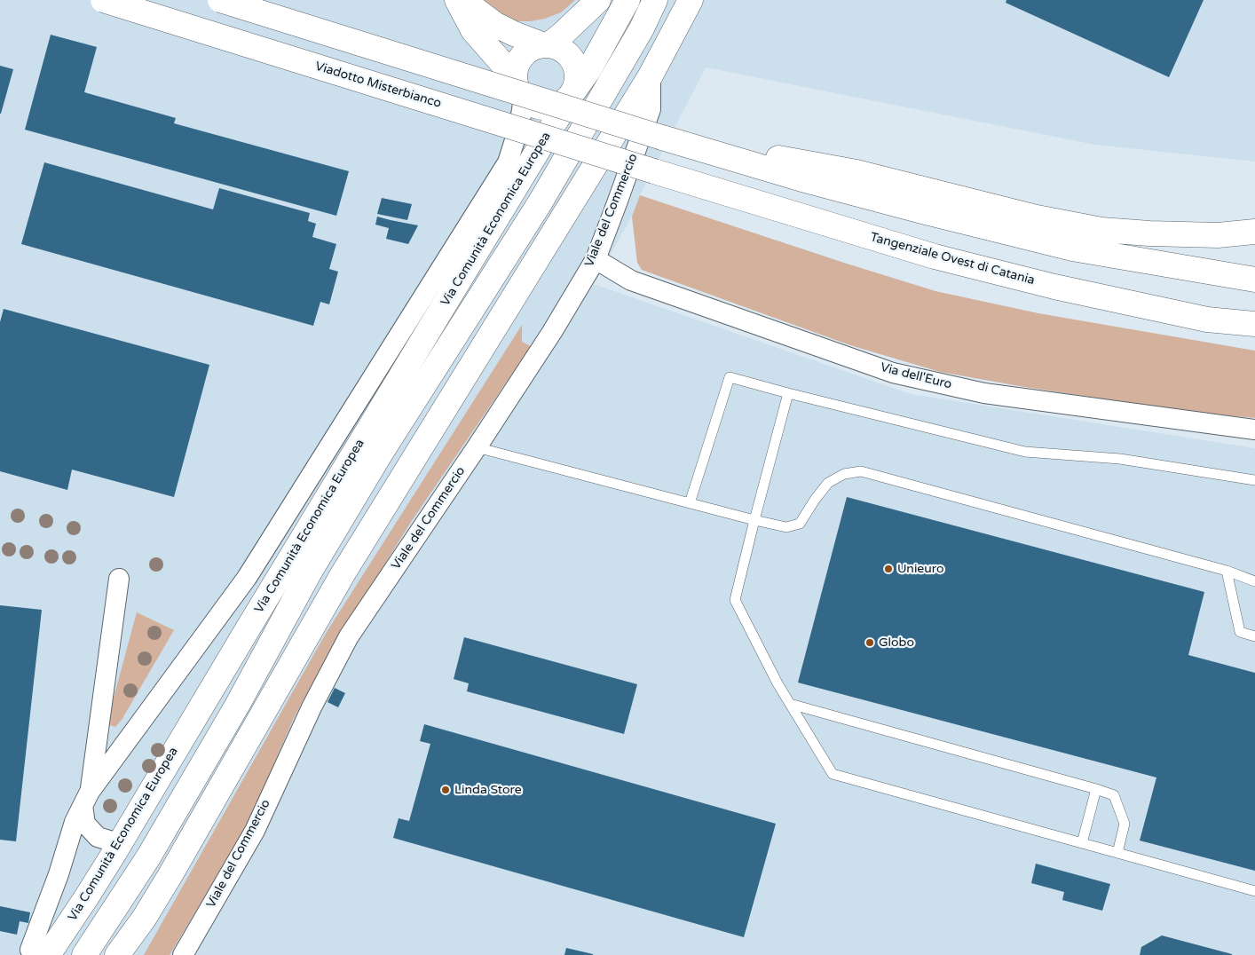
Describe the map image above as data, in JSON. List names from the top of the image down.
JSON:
{
  "streets": {
    "main road": ["Viadotto Misterbianco", "Via Comunità Economica Europea", "Tangenziale Ovest di Catania"],
    "street": ["Viale del Commercio", "Via dell'Euro"]
  },
  "crossings": [
    ["Viadotto Misterbianco", "Tangenziale Ovest di Catania"],
    ["Viale del Commercio", "Via dell'Euro"]
  ],
  "places": ["Unieuro", "Globo", "Linda Store"]
}
